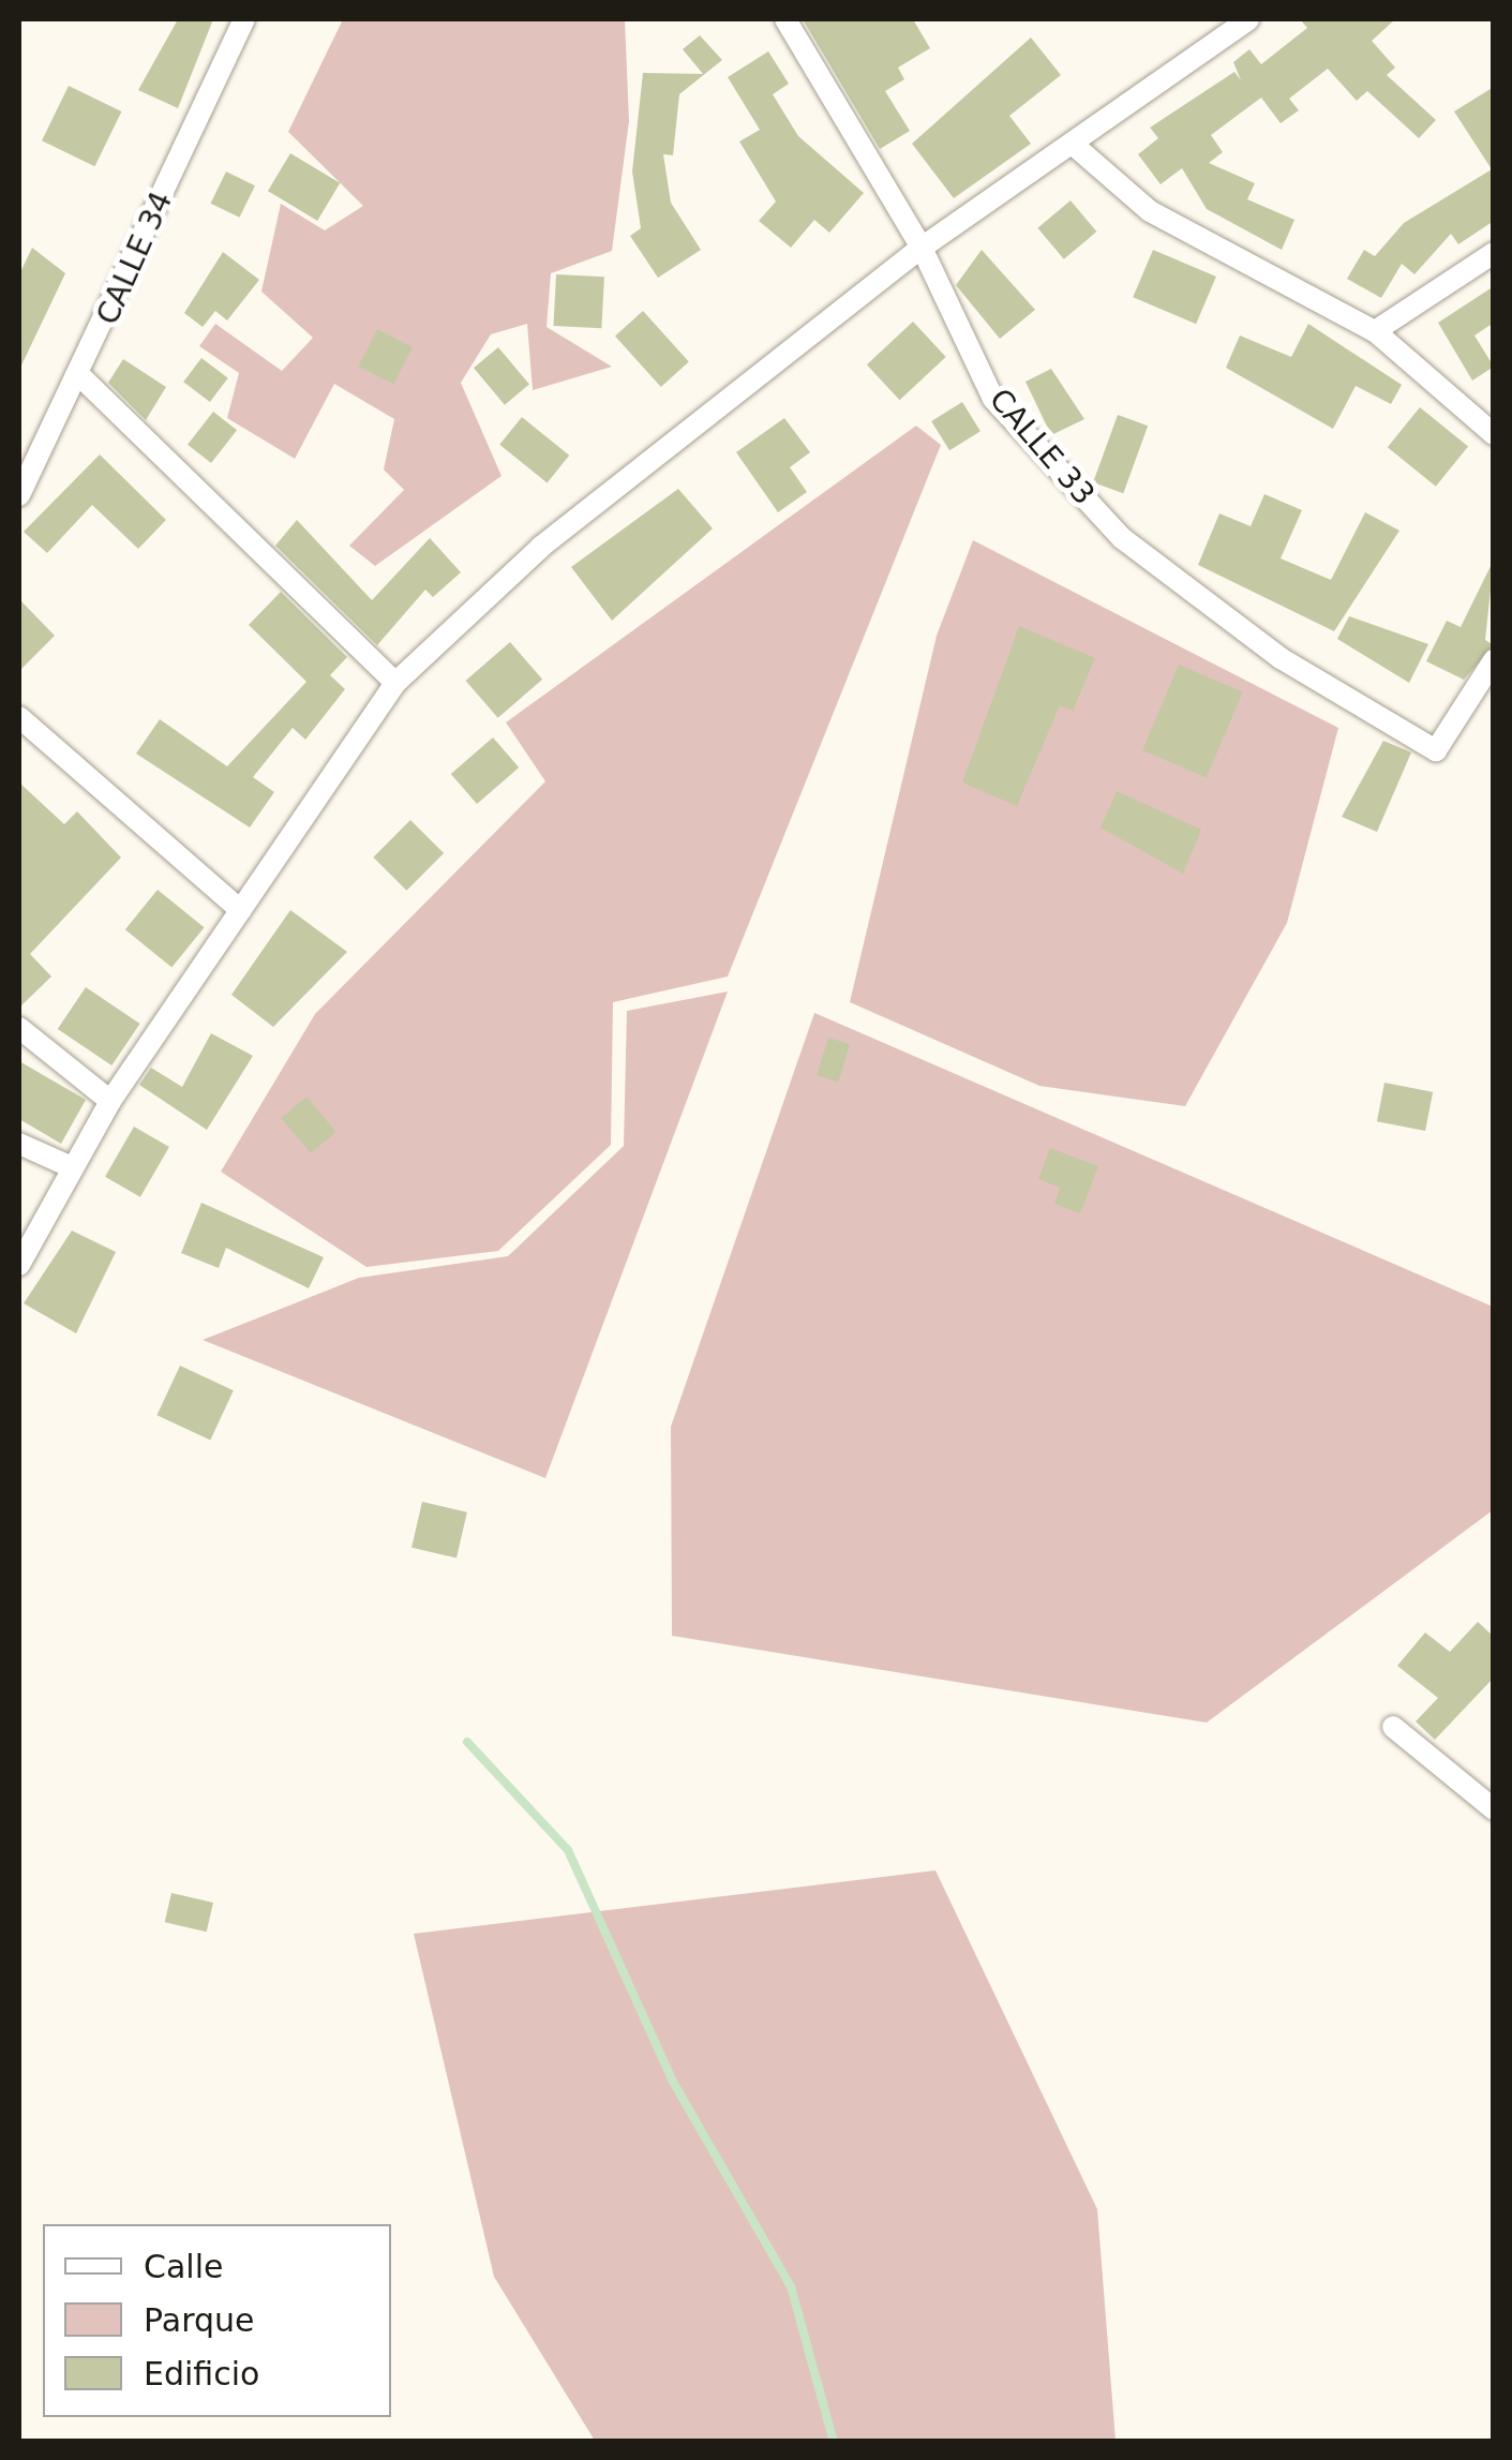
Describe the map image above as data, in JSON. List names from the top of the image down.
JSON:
{
  "streets": {
    "street": ["CALLE 34", "CALLE 33"]
  },
  "legend": ["Calle", "Parque", "Edificio"]
}
